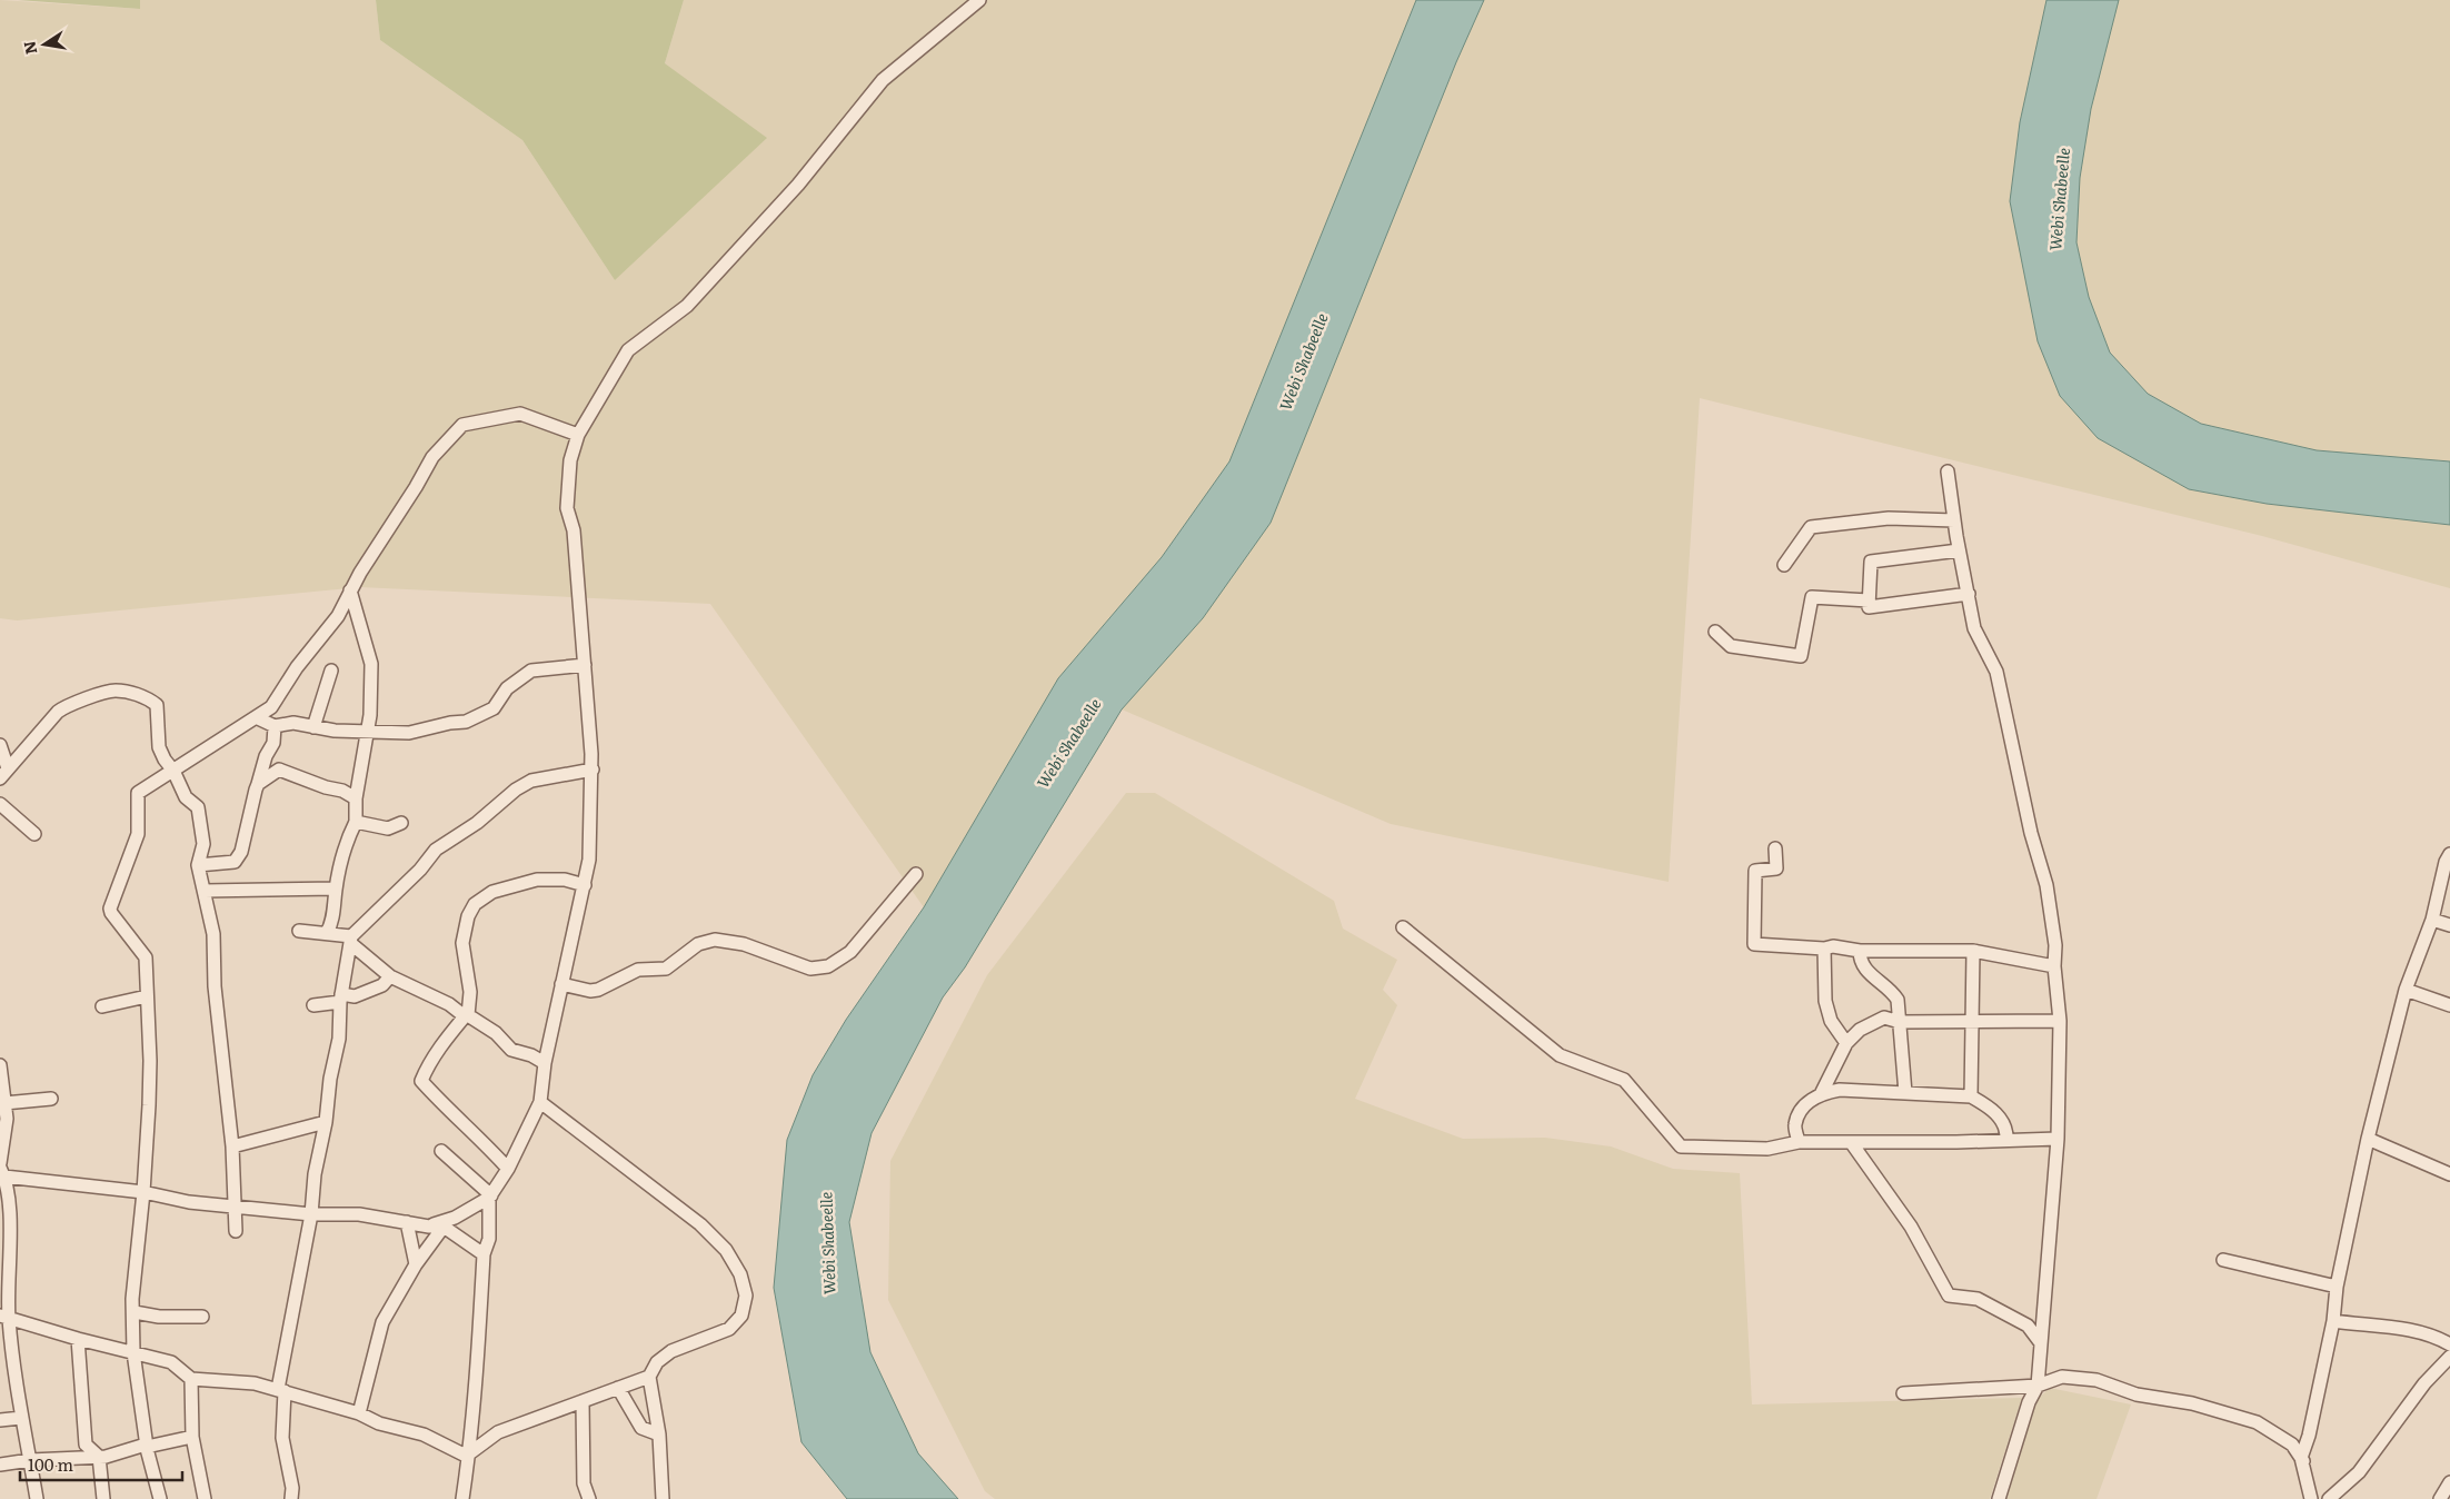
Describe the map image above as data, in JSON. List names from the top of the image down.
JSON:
{
  "water": ["Webi Shabeelle"],
  "scale_bar": "100 m",
  "north": "left"
}
